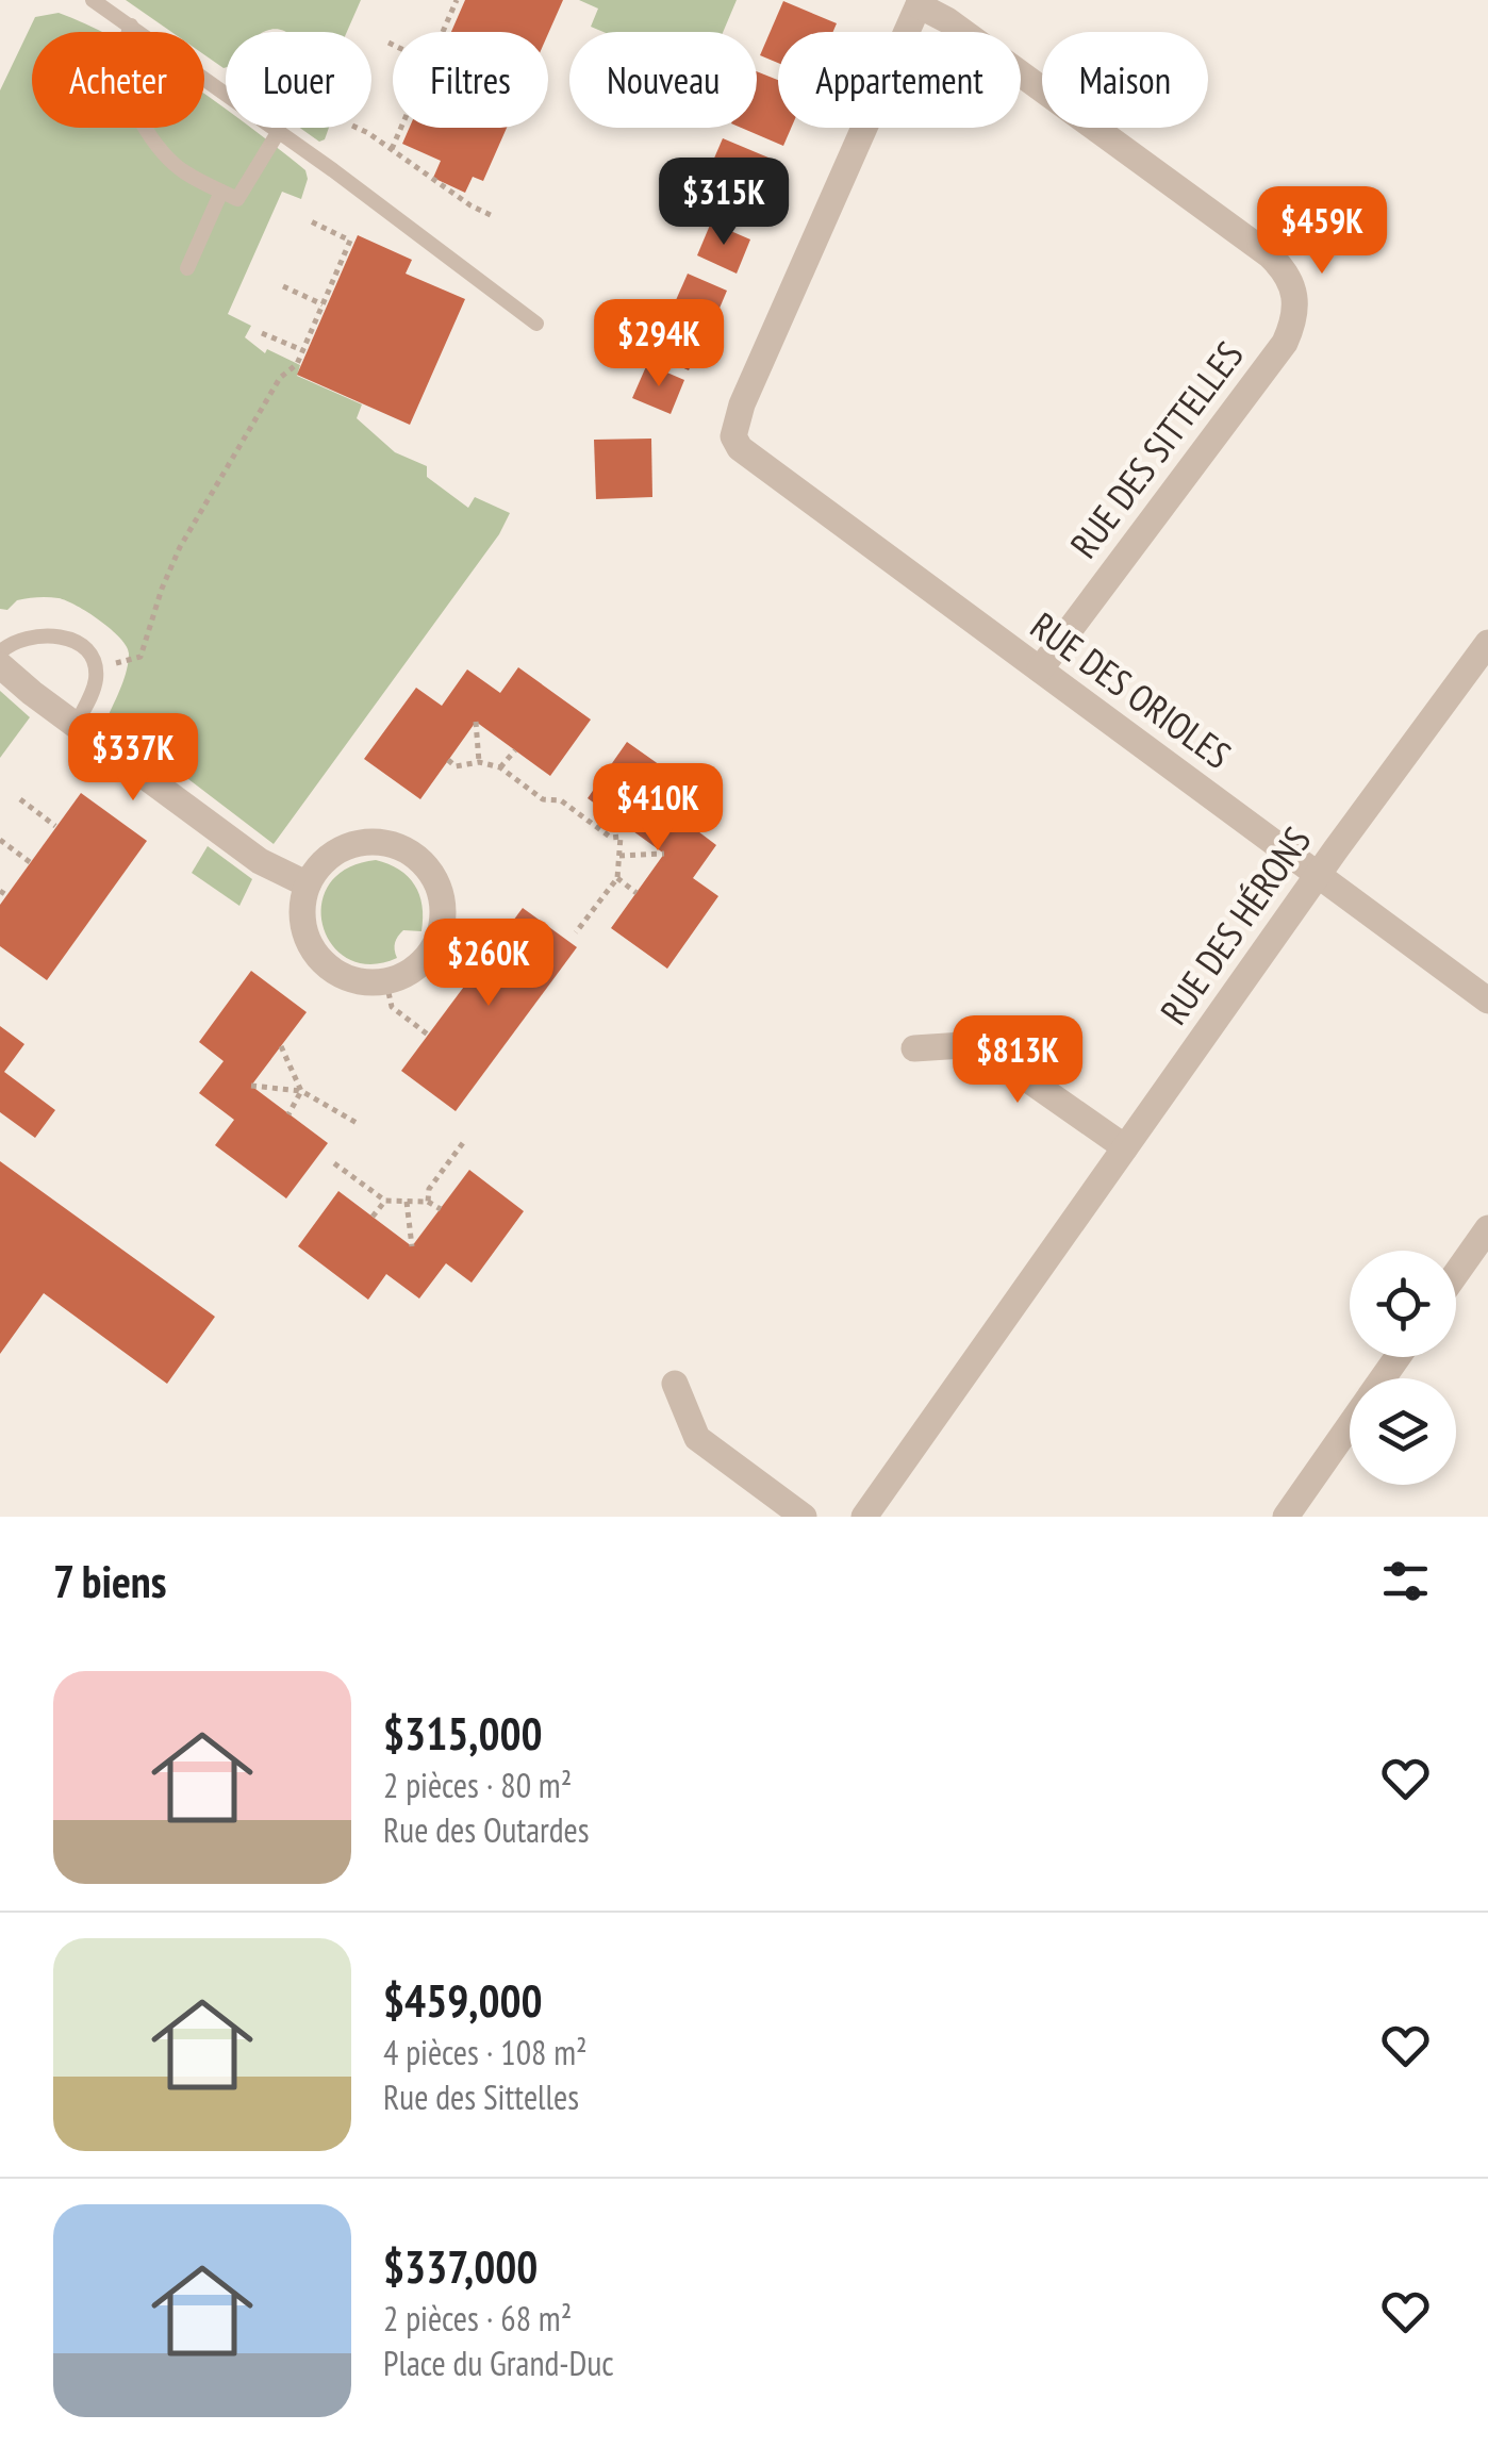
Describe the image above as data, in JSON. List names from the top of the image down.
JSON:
{
  "streets": {
    "street": ["RUE DES SITTELLES", "RUE DES ORIOLES", "RUE DES HÉRONS"]
  },
  "crossings": [
    ["RUE DES SITTELLES", "RUE DES ORIOLES"],
    ["RUE DES ORIOLES", "RUE DES HÉRONS"]
  ],
  "page": {
    "chip": [
      "Acheter",
      "Louer",
      "Filtres",
      "Nouveau",
      "Appartement",
      "Maison"
    ],
    "price": [
      "$315K",
      "$459K",
      "$294K",
      "$337K",
      "$410K",
      "$260K",
      "$813K"
    ],
    "heading": "7 biens",
    "list": [
      {
        "name": "$315,000",
        "note": "2 pièces · 80 m² · Rue des Outardes"
      },
      {
        "name": "$459,000",
        "note": "4 pièces · 108 m² · Rue des Sittelles"
      },
      {
        "name": "$337,000",
        "note": "2 pièces · 68 m² · Place du Grand-Duc"
      }
    ]
  }
}
